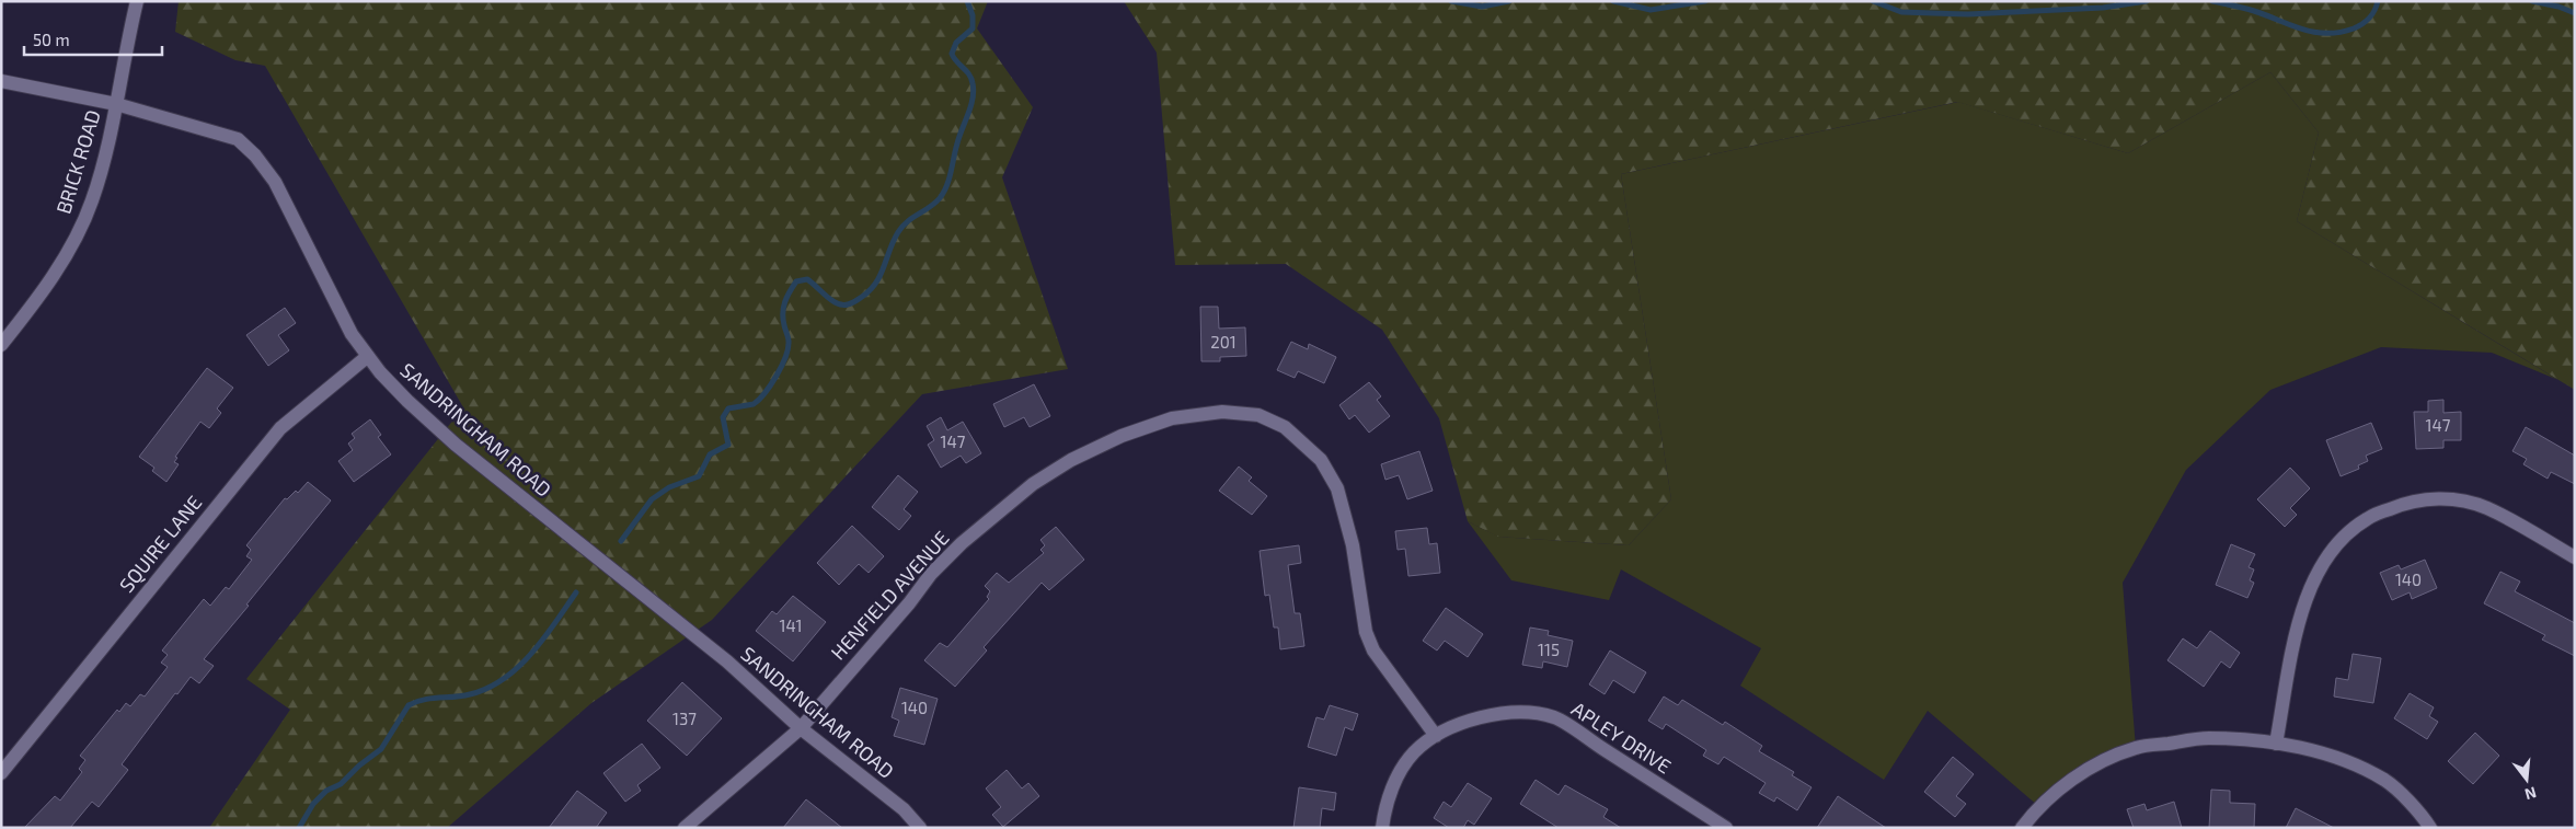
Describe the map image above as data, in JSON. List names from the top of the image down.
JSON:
{
  "streets": {
    "street": [
      "BRICK ROAD",
      "SANDRINGHAM ROAD",
      "SQUIRE LANE",
      "HENFIELD AVENUE",
      "APLEY DRIVE"
    ]
  },
  "crossings": [
    ["BRICK ROAD", "SANDRINGHAM ROAD"],
    ["SANDRINGHAM ROAD", "SQUIRE LANE"],
    ["SANDRINGHAM ROAD", "HENFIELD AVENUE"],
    ["HENFIELD AVENUE", "APLEY DRIVE"]
  ],
  "house_numbers": [
    "201",
    "147",
    "147",
    "140",
    "141",
    "115",
    "140",
    "137"
  ],
  "scale_bar": "50 m",
  "north": "bottom"
}
